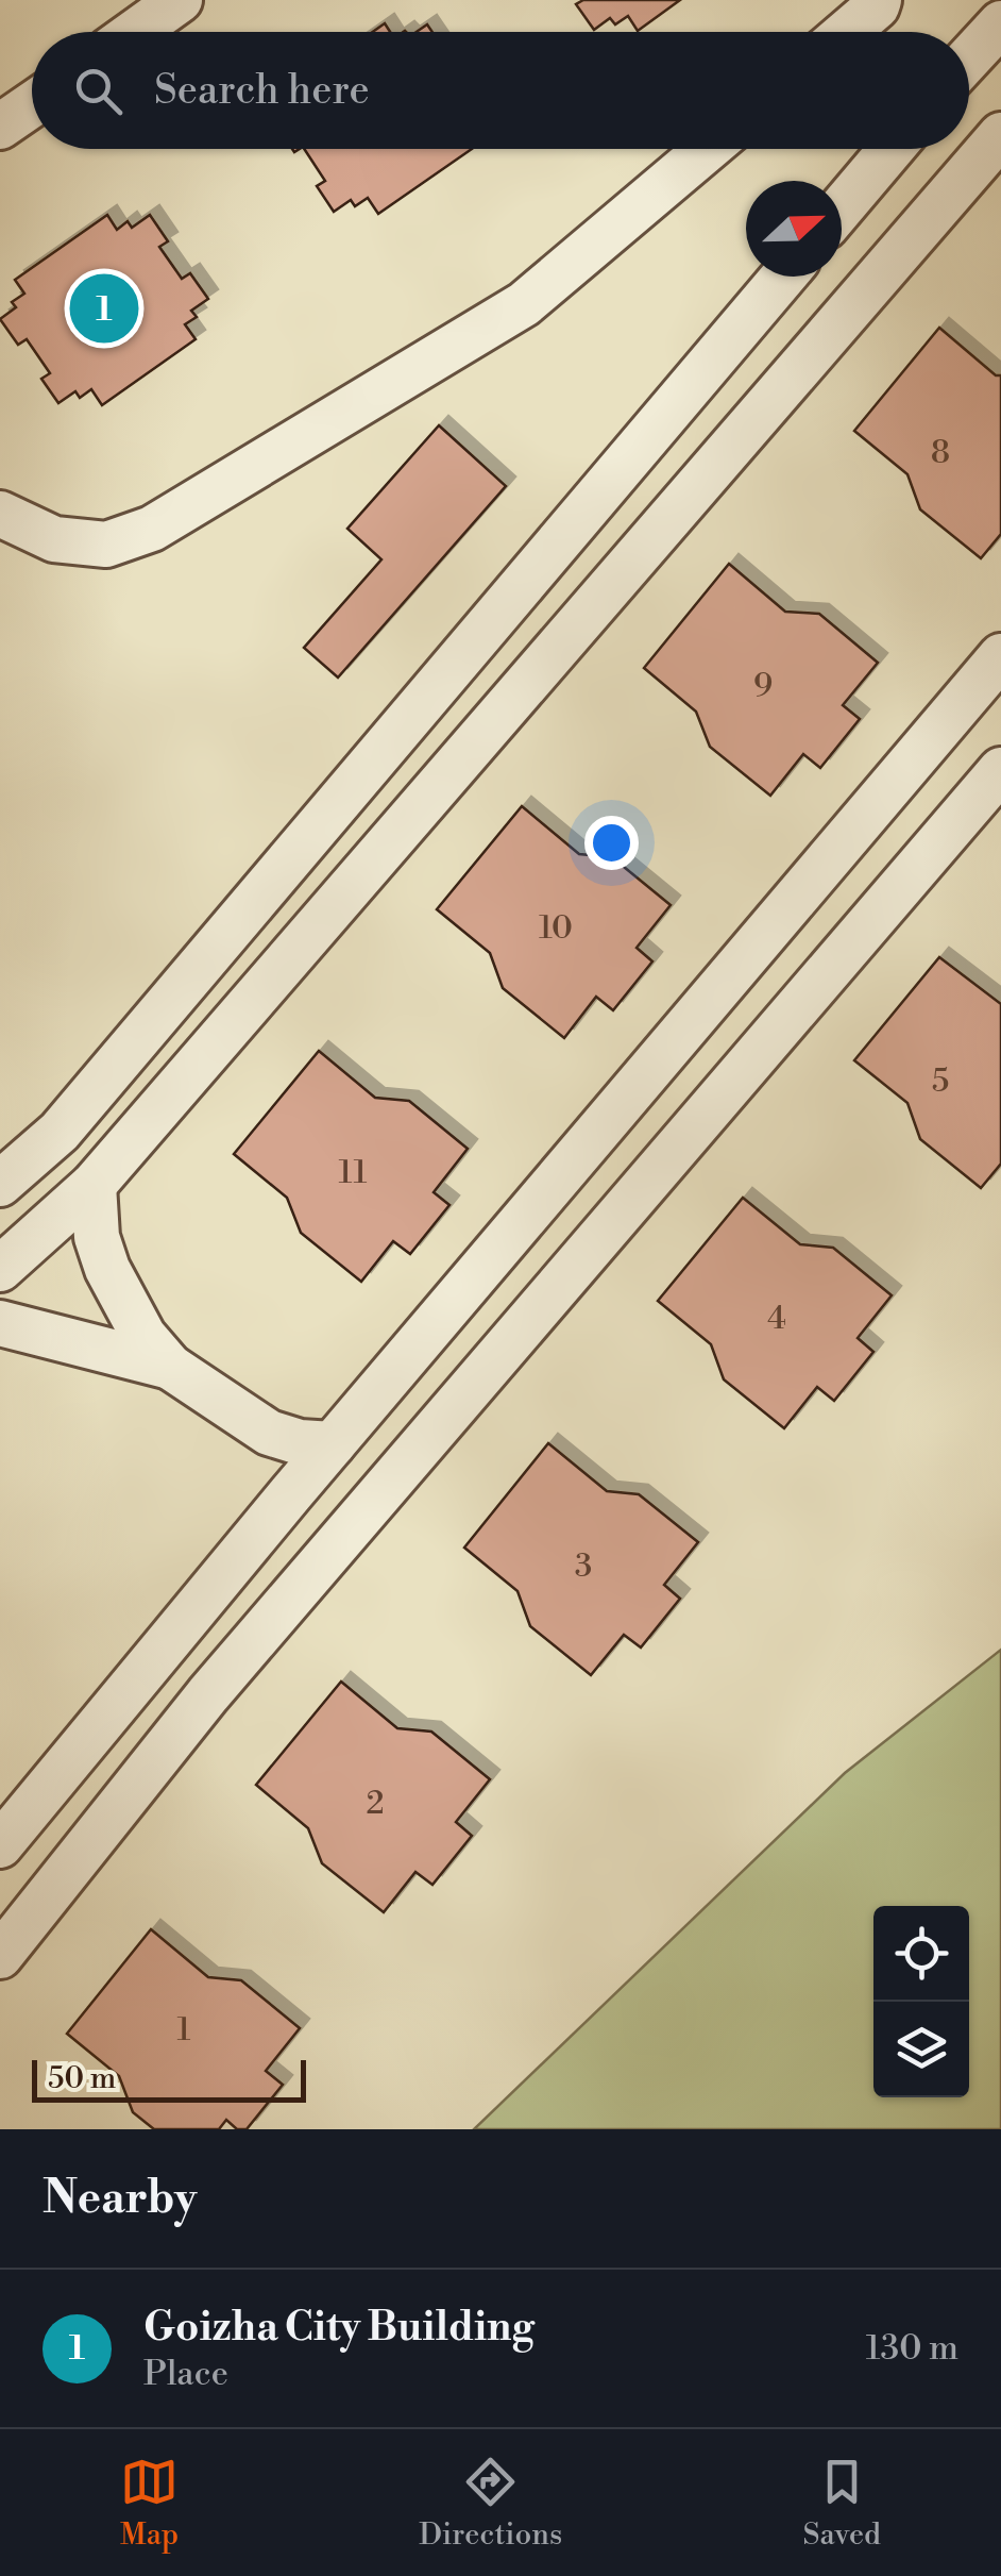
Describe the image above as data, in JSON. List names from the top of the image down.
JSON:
{
  "house_numbers": [
    "8",
    "9",
    "10",
    "5",
    "11",
    "4",
    "3",
    "2",
    "1"
  ],
  "scale_bar": "50 m",
  "north": "right",
  "page": {
    "search": "Search here",
    "pins": "1",
    "scale": "50 m",
    "heading": "Nearby",
    "list": [
      {
        "mark": "1",
        "name": "Goizha City Building",
        "note": "Place",
        "value": "130 m"
      }
    ],
    "nav": ["Map", "Directions", "Saved"]
  }
}
